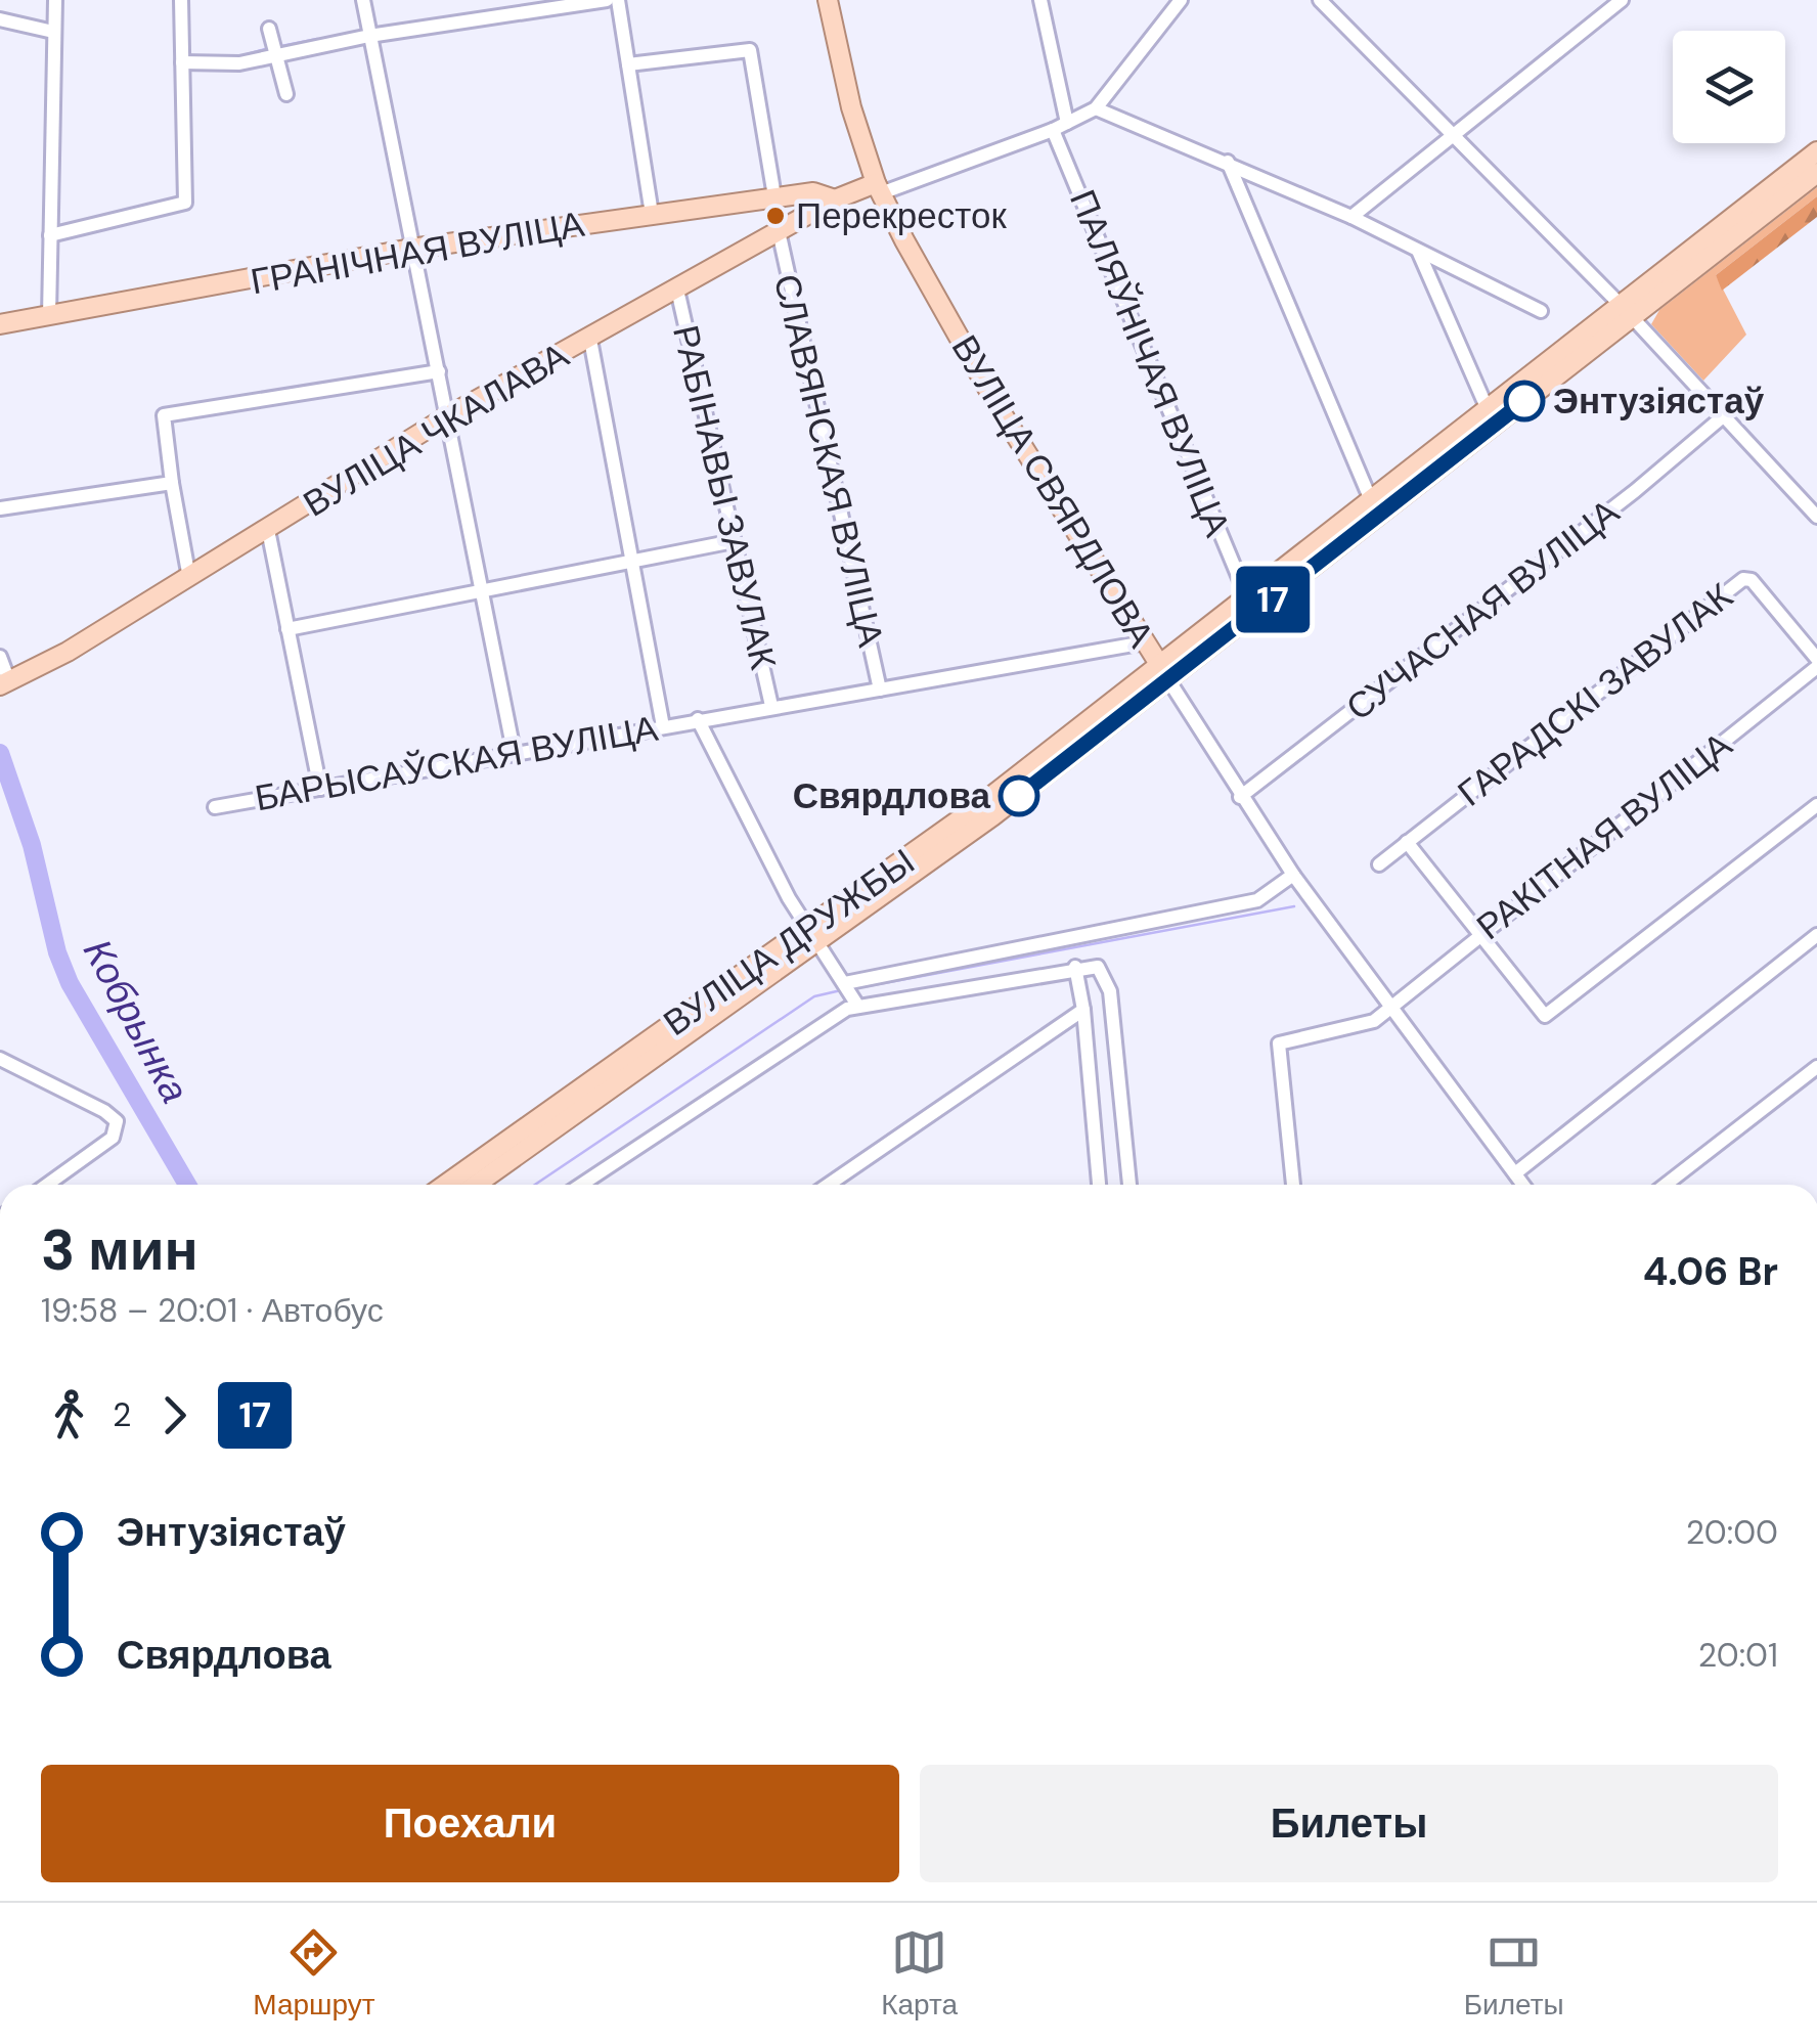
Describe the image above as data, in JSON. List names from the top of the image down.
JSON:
{
  "streets": {
    "main road": [
      "ГРАНІЧНАЯ ВУЛІЦА",
      "ВУЛІЦА ЧКАЛАВА",
      "ВУЛІЦА СВЯРДЛОВА",
      "ВУЛІЦА ДРУЖБЫ"
    ],
    "street": [
      "ПАЛЯЎНІЧАЯ ВУЛІЦА",
      "СЛАВЯНСКАЯ ВУЛІЦА",
      "РАБІНАВЫ ЗАВУЛАК",
      "СУЧАСНАЯ ВУЛІЦА",
      "ГАРАДСКІ ЗАВУЛАК",
      "БАРЫСАЎСКАЯ ВУЛІЦА",
      "РАКІТНАЯ ВУЛІЦА"
    ]
  },
  "crossings": [
    ["ГРАНІЧНАЯ ВУЛІЦА", "ВУЛІЦА ЧКАЛАВА"],
    ["ПАЛЯЎНІЧАЯ ВУЛІЦА", "ВУЛІЦА ДРУЖБЫ"],
    ["ВУЛІЦА ЧКАЛАВА", "СЛАВЯНСКАЯ ВУЛІЦА"],
    ["ВУЛІЦА ЧКАЛАВА", "ВУЛІЦА СВЯРДЛОВА"],
    ["ВУЛІЦА ЧКАЛАВА", "РАБІНАВЫ ЗАВУЛАК"],
    ["СЛАВЯНСКАЯ ВУЛІЦА", "БАРЫСАЎСКАЯ ВУЛІЦА"],
    ["ВУЛІЦА СВЯРДЛОВА", "СУЧАСНАЯ ВУЛІЦА"],
    ["ВУЛІЦА СВЯРДЛОВА", "БАРЫСАЎСКАЯ ВУЛІЦА"],
    ["ВУЛІЦА СВЯРДЛОВА", "РАКІТНАЯ ВУЛІЦА"],
    ["ВУЛІЦА СВЯРДЛОВА", "ВУЛІЦА ДРУЖБЫ"],
    ["РАБІНАВЫ ЗАВУЛАК", "БАРЫСАЎСКАЯ ВУЛІЦА"],
    ["БАРЫСАЎСКАЯ ВУЛІЦА", "ВУЛІЦА ДРУЖБЫ"]
  ],
  "water": ["Кобрынка"],
  "places": ["Перекресток", "Энтузіястаў", "Свярдлова"],
  "lines": ["bus line 17"],
  "page": {
    "on_map": "17",
    "heading": ["3 мин", "19:58 – 20:01 · Автобус", "4.06 Br"],
    "legs": ["2", "17"],
    "list": [
      {
        "name": "Энтузіястаў",
        "value": "20:00"
      },
      {
        "name": "Свярдлова",
        "value": "20:01"
      }
    ],
    "buttons": ["Поехали", "Билеты"],
    "tabs": ["Маршрут", "Карта", "Билеты"]
  }
}
